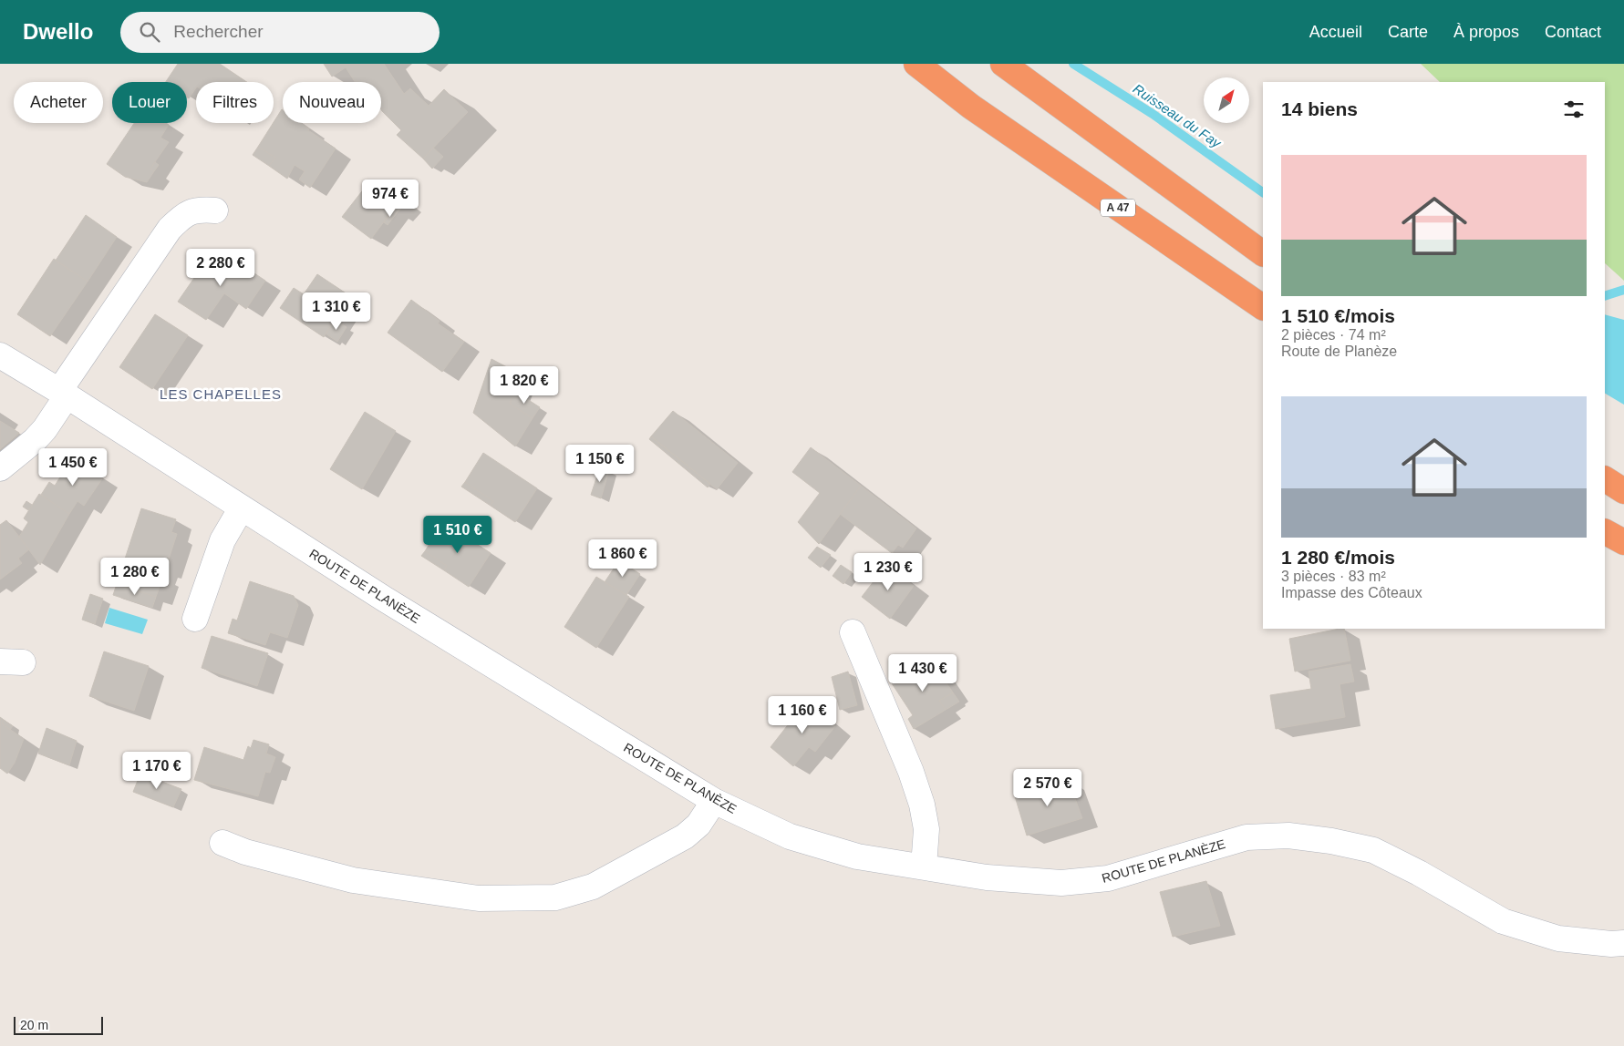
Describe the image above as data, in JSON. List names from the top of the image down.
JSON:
{
  "streets": {
    "highway": ["A 47"],
    "street": ["ROUTE DE PLANÈZE"]
  },
  "districts": ["LES CHAPELLES"],
  "water": ["Ruisseau du Fay"],
  "scale_bar": "20 m",
  "north": "top right",
  "page": {
    "header": "Dwello",
    "search": "Rechercher",
    "nav": [
      "Accueil",
      "Carte",
      "À propos",
      "Contact"
    ],
    "chip": [
      "Acheter",
      "Louer",
      "Filtres",
      "Nouveau"
    ],
    "heading": "14 biens",
    "list": [
      {
        "name": "1 510 €/mois",
        "note": "2 pièces · 74 m² · Route de Planèze"
      },
      {
        "name": "1 280 €/mois",
        "note": "3 pièces · 83 m² · Impasse des Côteaux"
      }
    ],
    "price": [
      "974 €",
      "2 280 €",
      "1 310 €",
      "1 820 €",
      "1 150 €",
      "1 450 €",
      "1 510 €",
      "1 860 €",
      "1 230 €",
      "1 280 €",
      "1 430 €",
      "1 160 €",
      "1 170 €",
      "2 570 €"
    ],
    "scale": "20 m"
  }
}
